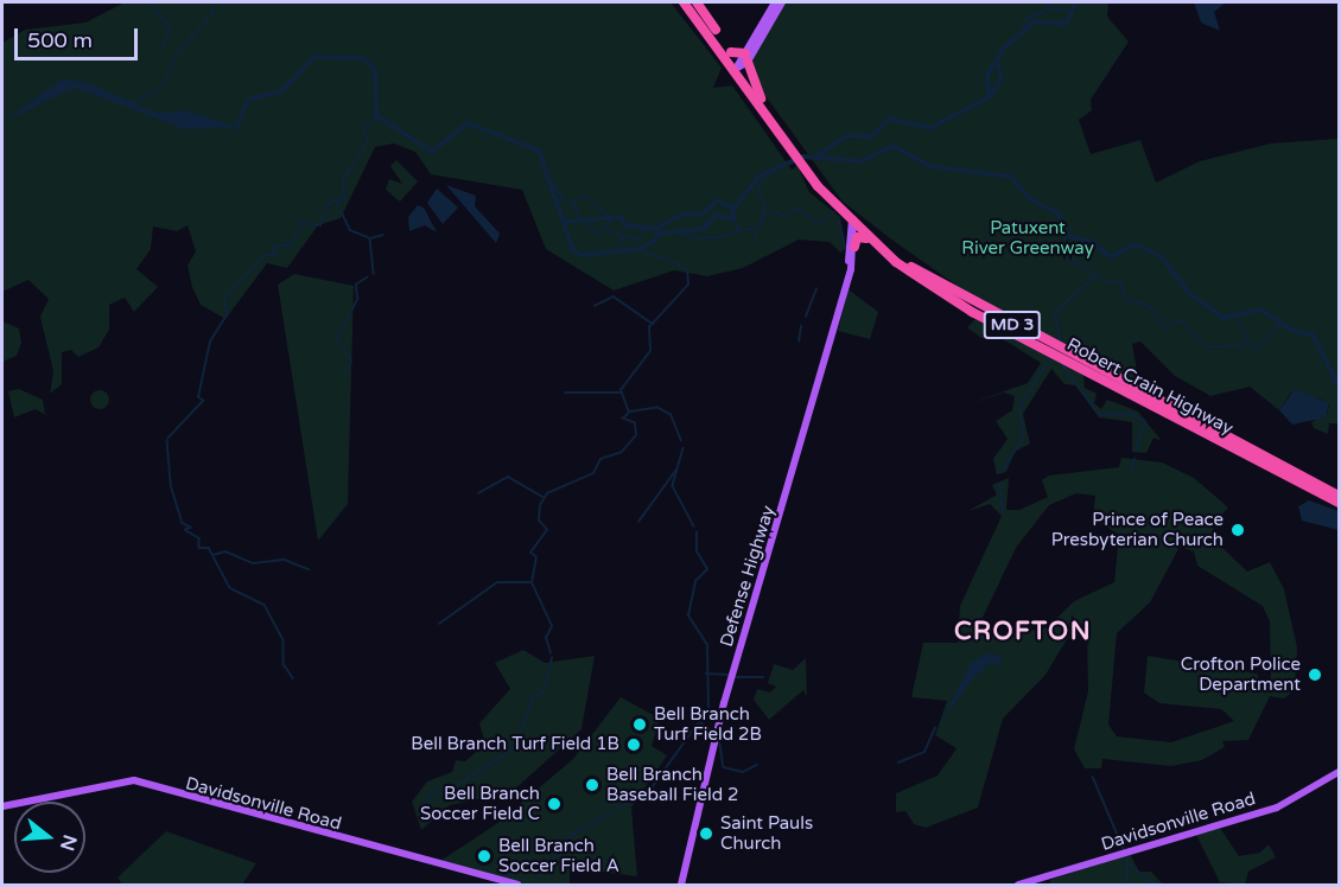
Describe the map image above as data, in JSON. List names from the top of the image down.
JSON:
{
  "streets": {
    "highway": ["MD 3", "Robert Crain Highway"],
    "main road": ["Defense Highway", "Davidsonville Road"]
  },
  "crossings": [
    ["MD 3", "Robert Crain Highway"],
    ["Robert Crain Highway", "Defense Highway"]
  ],
  "districts": ["CROFTON"],
  "parks": ["Patuxent River Greenway"],
  "places": [
    "Prince of Peace Presbyterian Church",
    "Crofton Police Department",
    "Bell Branch Turf Field 2B",
    "Bell Branch Turf Field 1B",
    "Bell Branch Baseball Field 2",
    "Bell Branch Soccer Field C",
    "Saint Pauls Church",
    "Bell Branch Soccer Field A"
  ],
  "scale_bar": "500 m",
  "north": "right"
}
